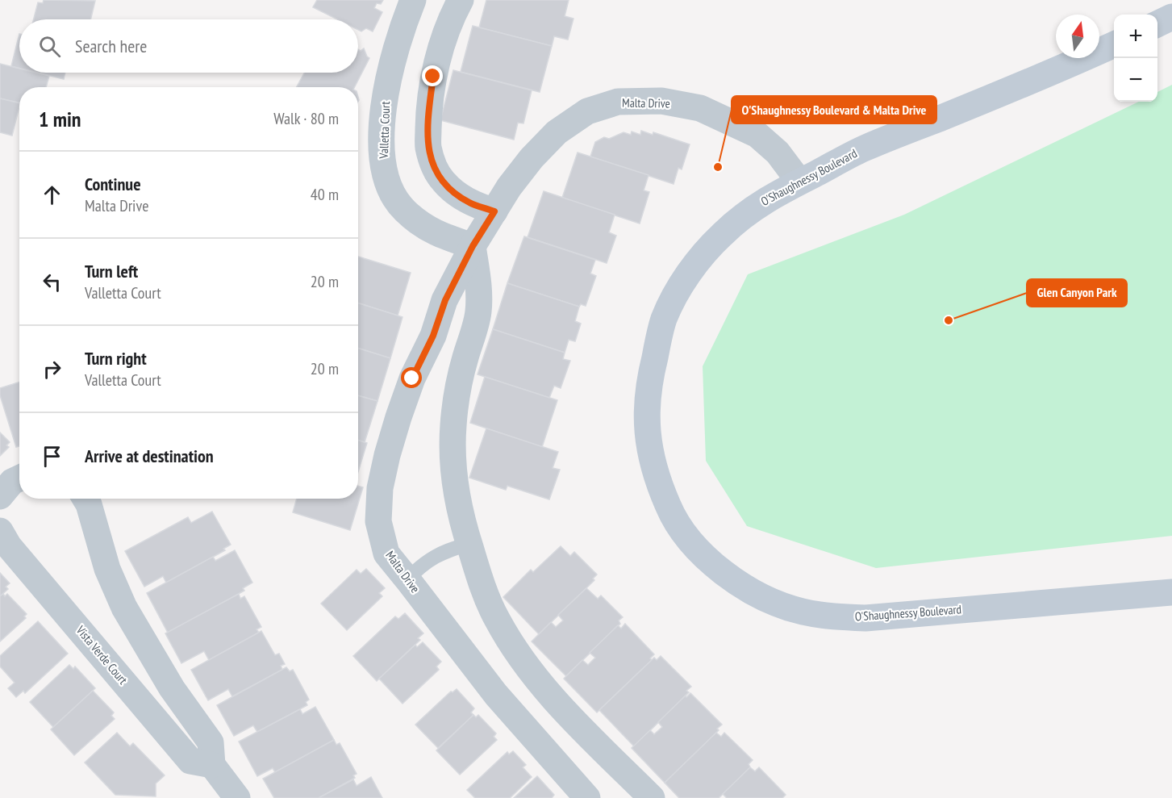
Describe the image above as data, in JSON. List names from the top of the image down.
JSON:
{
  "streets": {
    "main road": ["O'Shaughnessy Boulevard"],
    "street": ["Malta Drive", "Valletta Court", "Vista Verde Court"]
  },
  "crossings": [
    ["Malta Drive", "Valletta Court"],
    ["Malta Drive", "O'Shaughnessy Boulevard"]
  ],
  "places": ["O'Shaughnessy Boulevard & Malta Drive", "Glen Canyon Park"],
  "north": "top",
  "page": {
    "map_buttons": ["+", "−"],
    "search": "Search here",
    "heading": ["1 min", "Walk · 80 m"],
    "list": [
      ["Continue", "Malta Drive", "40 m"],
      ["Turn left", "Valletta Court", "20 m"],
      ["Turn right", "Valletta Court", "20 m"],
      "Arrive at destination"
    ]
  }
}
